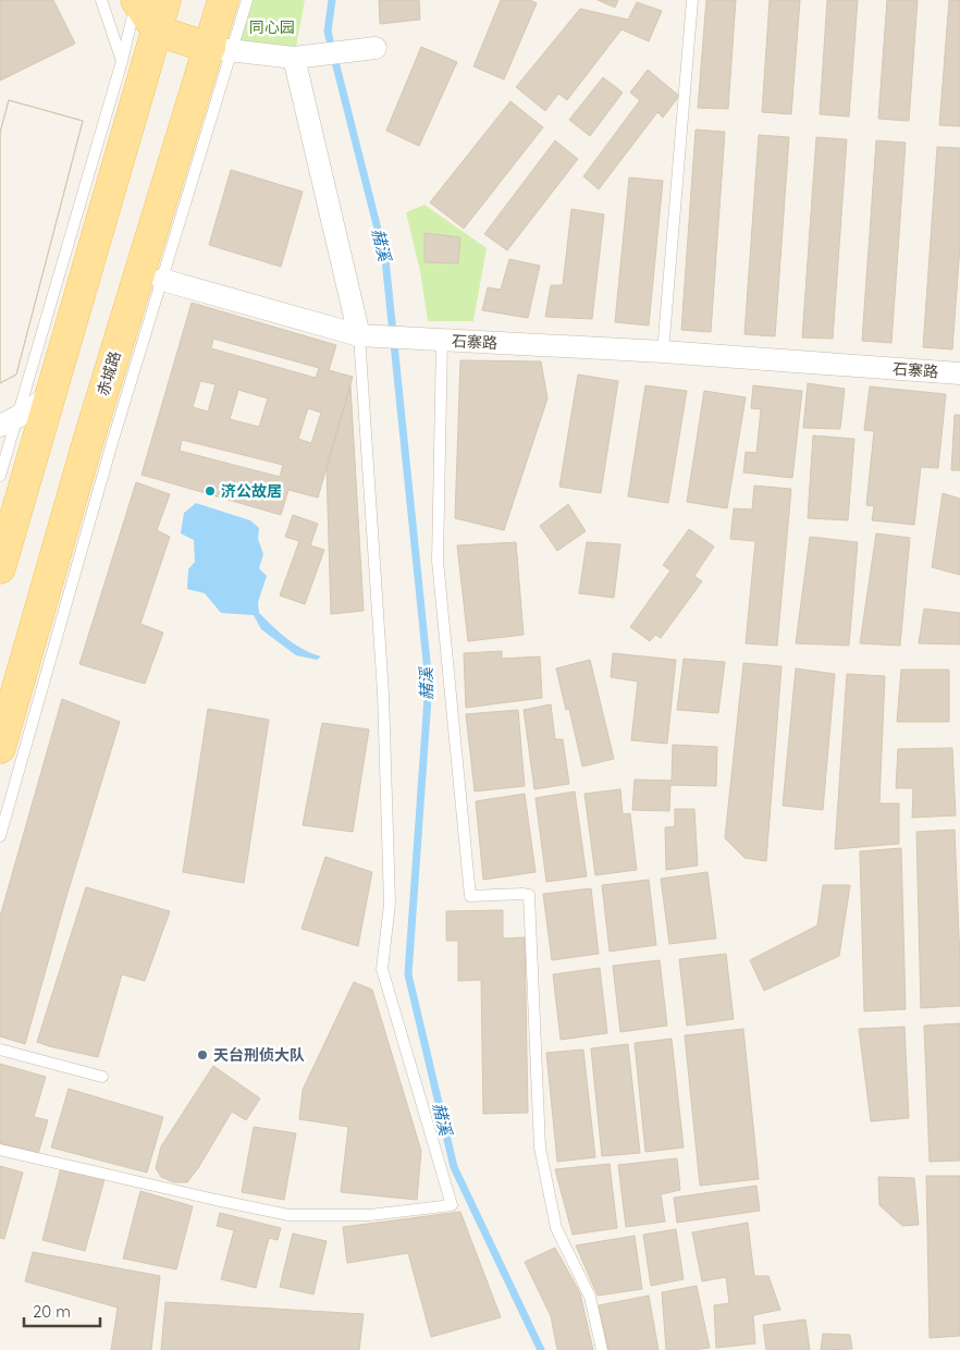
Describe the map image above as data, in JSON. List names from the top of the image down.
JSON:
{
  "streets": {
    "main road": ["赤城路"],
    "street": ["石寨路"]
  },
  "water": ["赭溪"],
  "parks": ["同心园"],
  "places": ["济公故居", "天台刑侦大队"],
  "scale_bar": "20 m"
}
